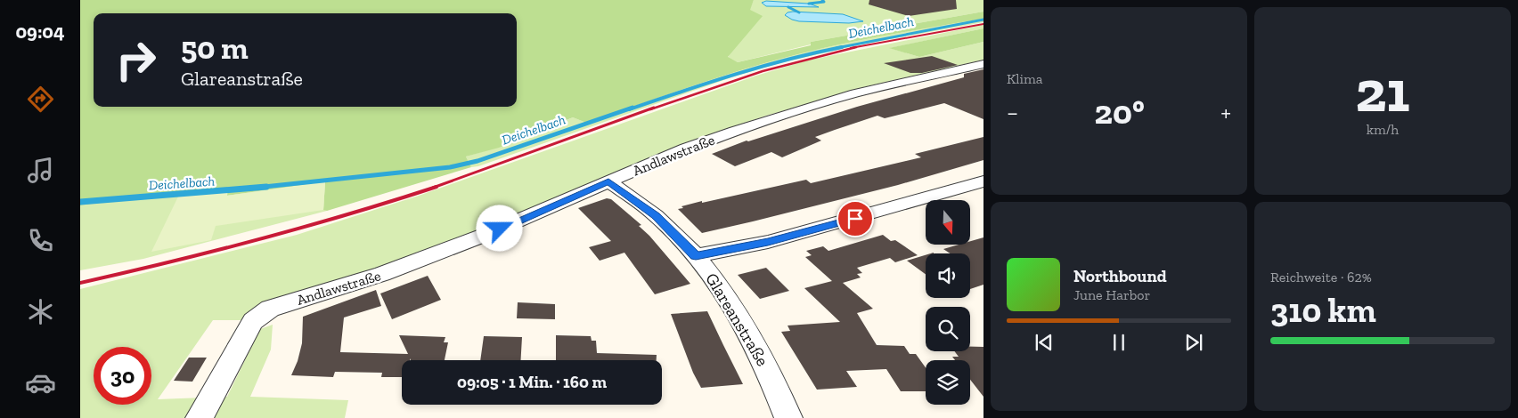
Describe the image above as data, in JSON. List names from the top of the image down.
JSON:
{
  "streets": {
    "street": ["Andlawstraße", "Glareanstraße"]
  },
  "crossings": [
    ["Andlawstraße", "Glareanstraße"]
  ],
  "water": ["Deichelbach"],
  "north": "bottom",
  "page": {
    "tabs": "09:04",
    "tile": [
      "Klima",
      ["21", "km/h"],
      ["Reichweite · 62%", "310 km"]
    ],
    "turn": ["50 m", "Glareanstraße"],
    "heat": ["−", "20°", "+"],
    "song": ["Northbound", "June Harbor"],
    "limit": "30",
    "trip": "09:05 · 1 Min. · 160 m"
  }
}
